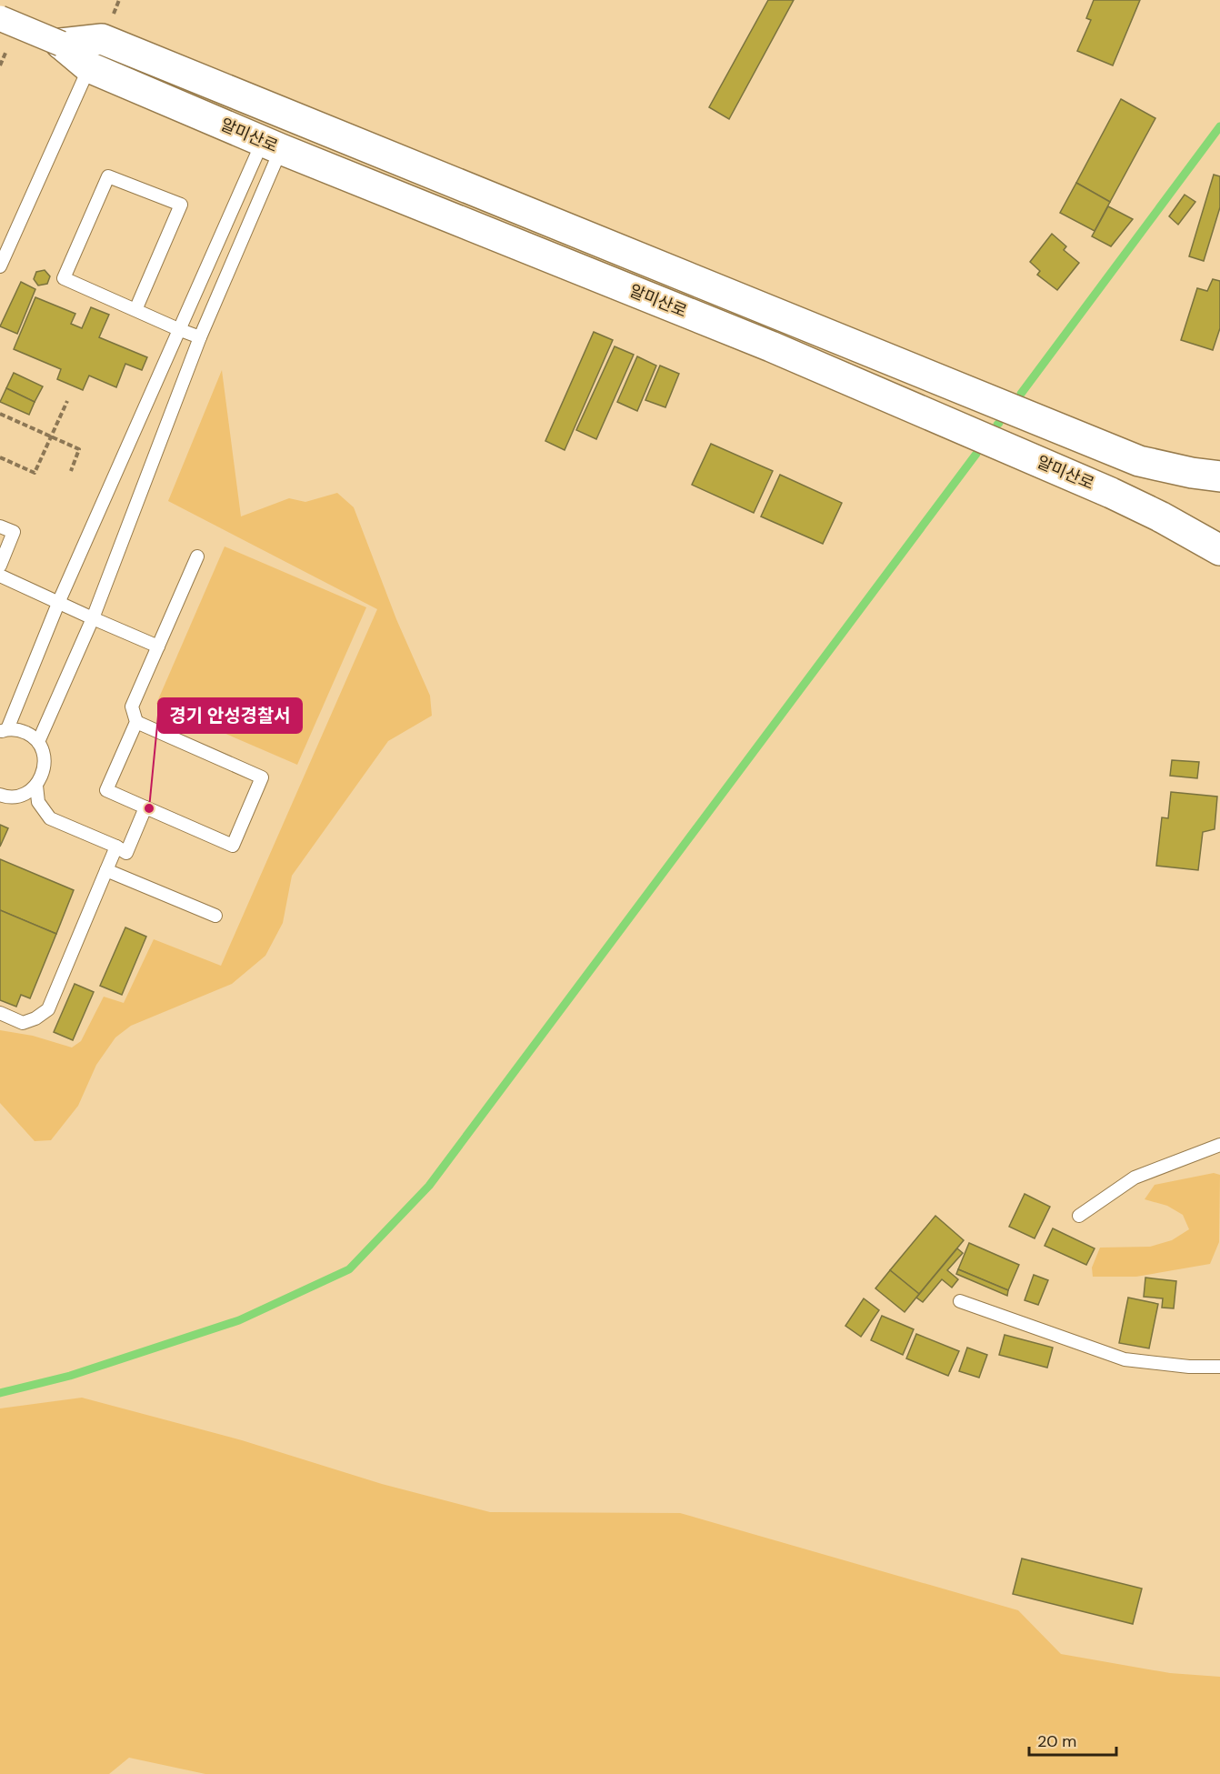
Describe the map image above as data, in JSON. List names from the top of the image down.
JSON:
{
  "streets": {
    "main road": ["알미산로"]
  },
  "places": ["경기 안성경찰서"],
  "scale_bar": "20 m"
}
